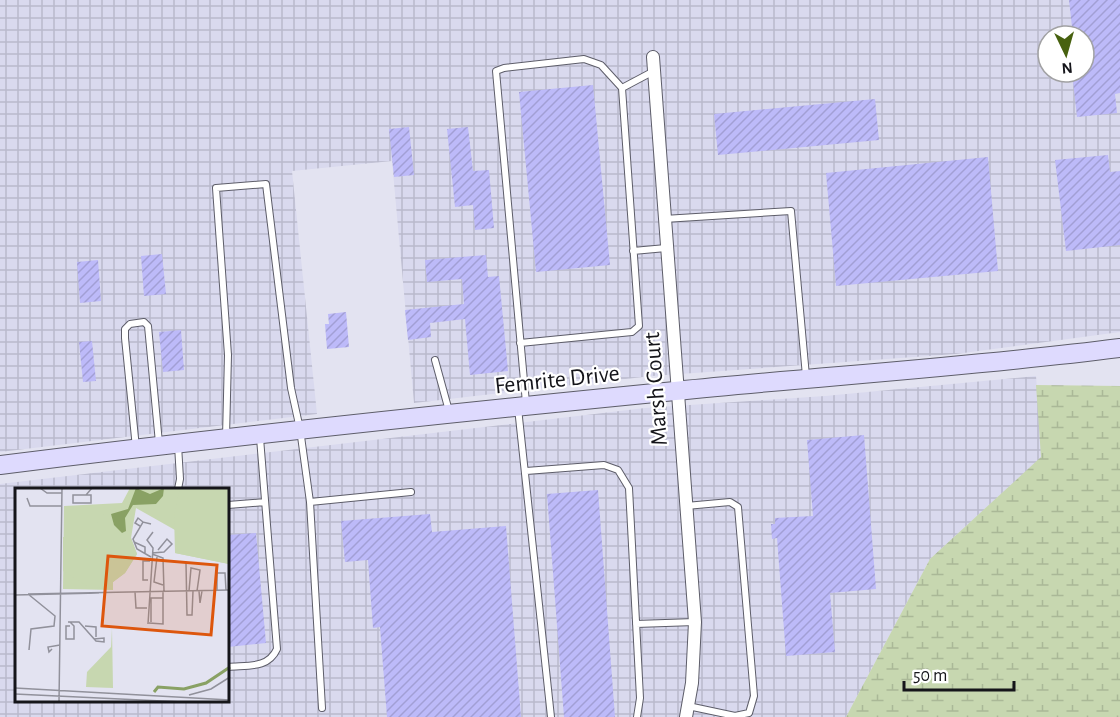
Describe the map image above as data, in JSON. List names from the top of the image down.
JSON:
{
  "streets": {
    "street": ["Femrite Drive", "Marsh Court"]
  },
  "crossings": [
    ["Femrite Drive", "Marsh Court"]
  ],
  "scale_bar": "50 m",
  "north": "bottom"
}
